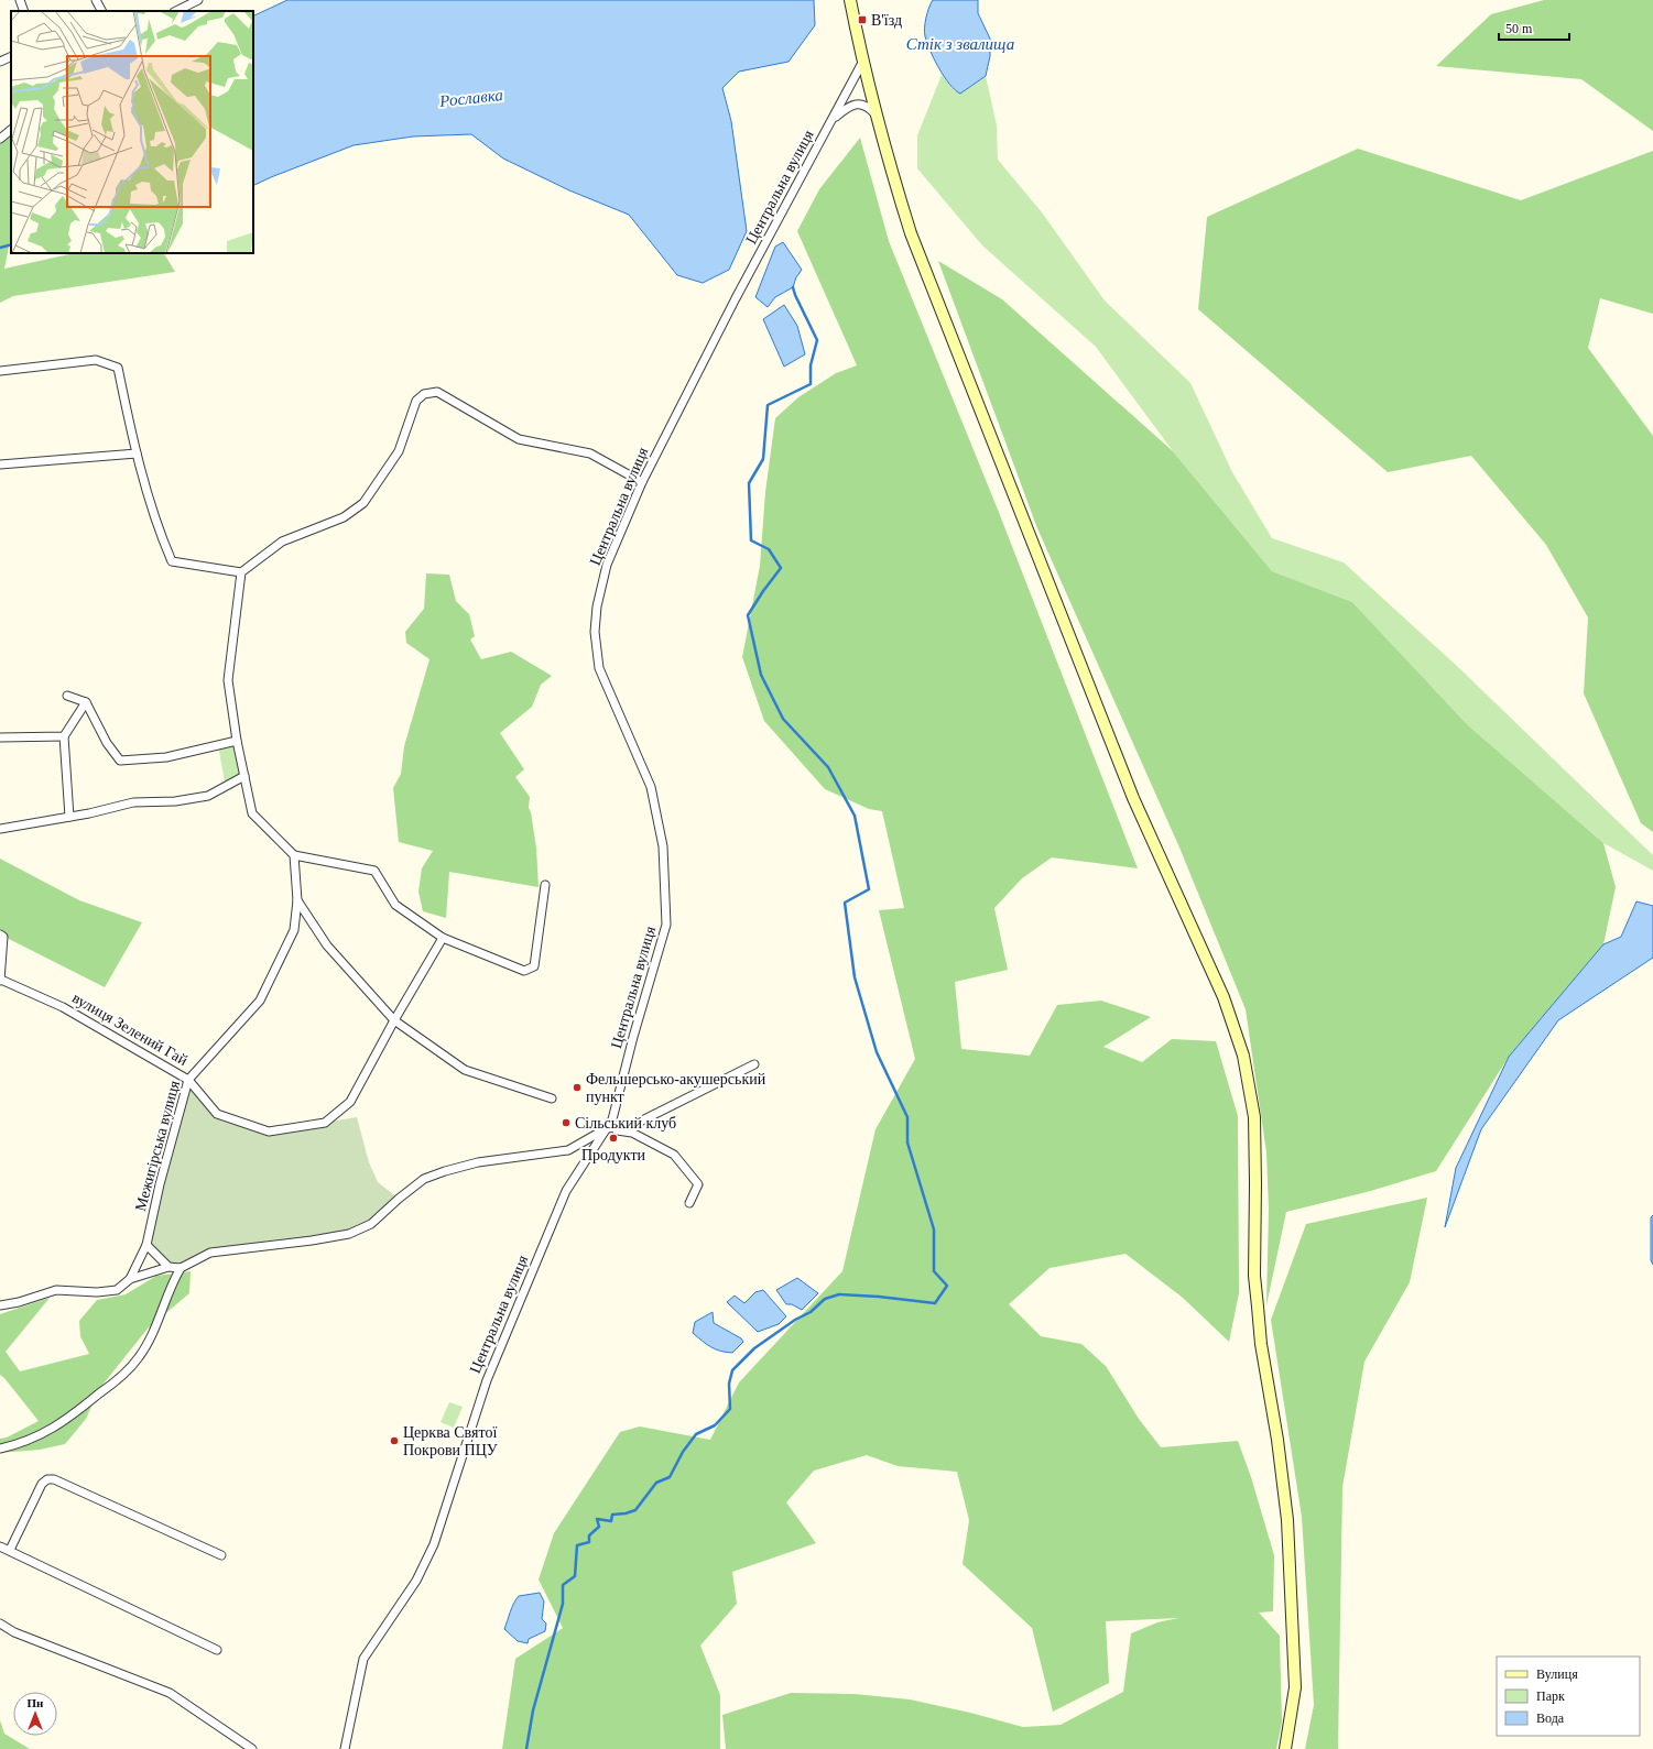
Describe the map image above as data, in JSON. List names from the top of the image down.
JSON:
{
  "streets": {
    "street": ["Центральна вулиця", "вулиця Зелений Гай", "Межигірська вулиця"]
  },
  "crossings": [
    ["вулиця Зелений Гай", "Межигірська вулиця"]
  ],
  "water": ["Стік з звалища", "Рославка"],
  "places": {
    "transit": ["В'їзд"],
    "other": [
      "Фельшерсько-акушерський пункт",
      "Сільський клуб",
      "Продукти",
      "Церква Святої Покрови ПЦУ"
    ]
  },
  "legend": ["Вулиця", "Парк", "Вода"],
  "scale_bar": "50 m",
  "north": "top"
}
